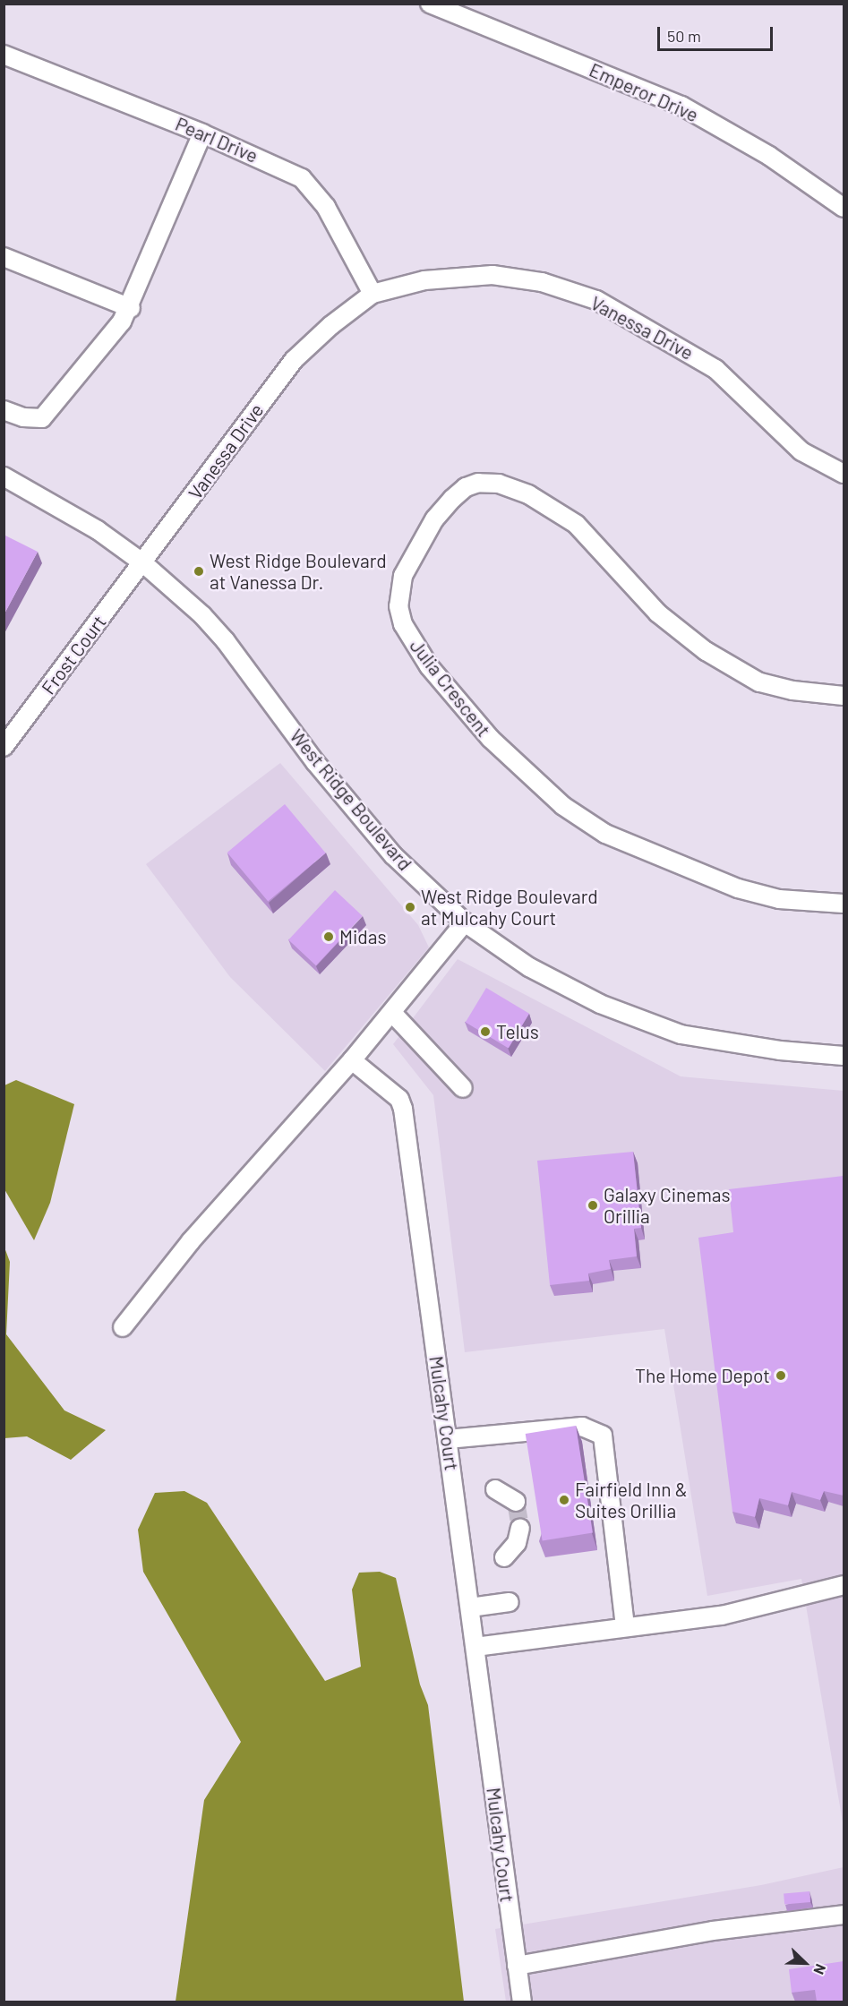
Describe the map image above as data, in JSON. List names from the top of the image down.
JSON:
{
  "streets": {
    "street": [
      "Emperor Drive",
      "Pearl Drive",
      "Vanessa Drive",
      "Frost Court",
      "Julia Crescent",
      "West Ridge Boulevard",
      "Mulcahy Court"
    ]
  },
  "crossings": [
    ["Pearl Drive", "Vanessa Drive"],
    ["Vanessa Drive", "Frost Court"],
    ["Vanessa Drive", "West Ridge Boulevard"],
    ["Frost Court", "West Ridge Boulevard"]
  ],
  "places": [
    "West Ridge Boulevard at Vanessa Dr.",
    "West Ridge Boulevard at Mulcahy Court",
    "Midas",
    "Telus",
    "Galaxy Cinemas Orillia",
    "The Home Depot",
    "Fairfield Inn & Suites Orillia"
  ],
  "scale_bar": "50 m",
  "north": "bottom right"
}
